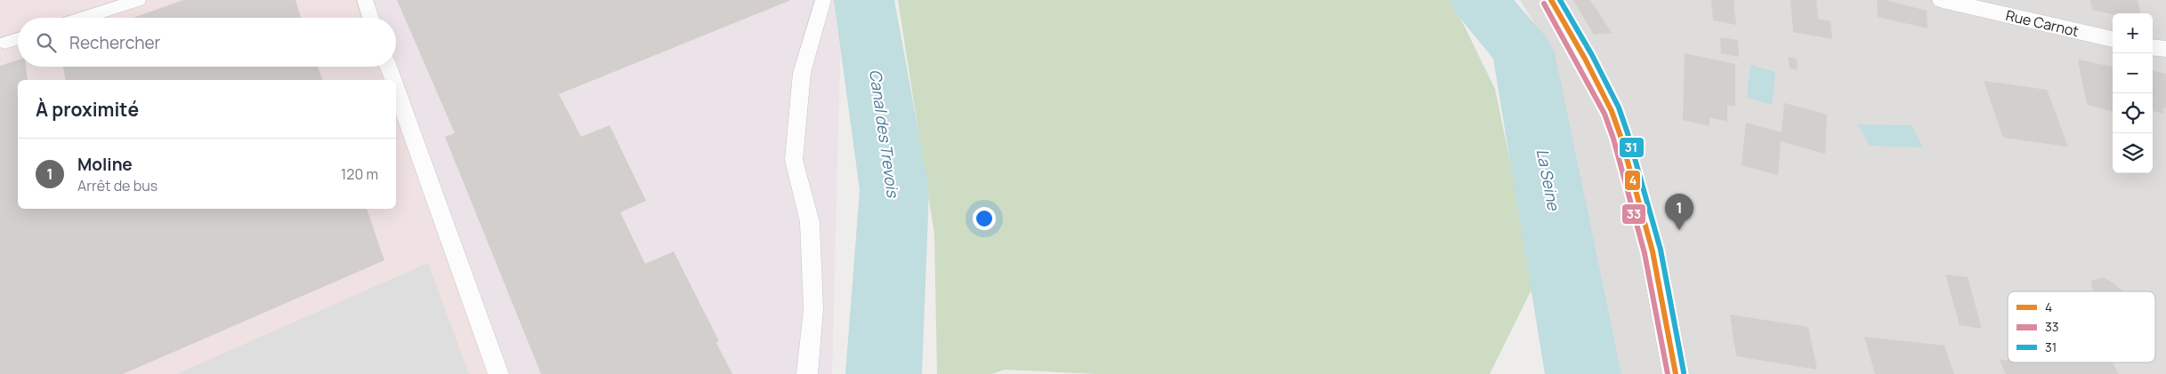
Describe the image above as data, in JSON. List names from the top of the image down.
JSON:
{
  "streets": {
    "street": ["Rue Carnot"]
  },
  "water": ["Canal des Trevois", "La Seine"],
  "lines": ["transit line 4", "transit line 31", "transit line 33"],
  "legend": ["4", "33", "31"],
  "page": {
    "map_buttons": ["+", "−"],
    "search": "Rechercher",
    "heading": "À proximité",
    "list": [
      {
        "mark": "1",
        "name": "Moline",
        "note": "Arrêt de bus",
        "value": "120 m"
      }
    ],
    "pins": "1"
  }
}
